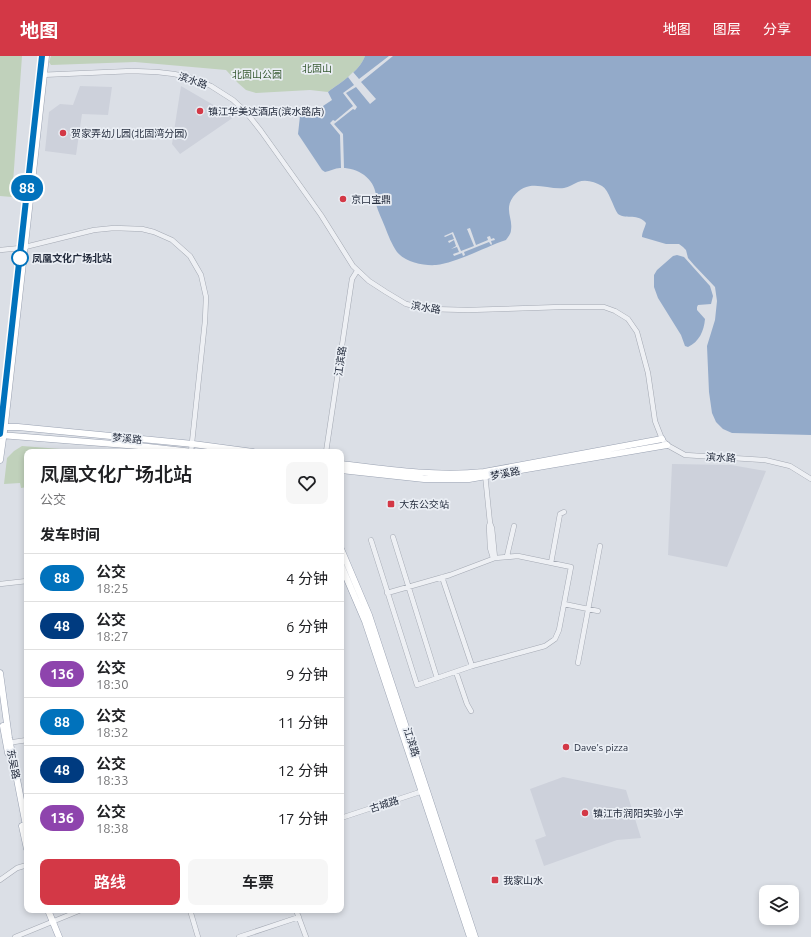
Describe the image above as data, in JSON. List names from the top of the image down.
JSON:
{
  "streets": {
    "main road": ["江滨路", "梦溪路", "东吴路"],
    "street": ["滨水路", "古城路"]
  },
  "crossings": [
    ["滨水路", "江滨路"],
    ["滨水路", "梦溪路"],
    ["江滨路", "古城路"]
  ],
  "parks": ["北固山", "北固山公园"],
  "places": {
    "other": [
      "镇江华美达酒店(滨水路店)",
      "贺家弄幼儿园(北固湾分园)",
      "京口宝鼎",
      "凤凰文化广场北站",
      "Dave's pizza",
      "镇江市润阳实验小学"
    ],
    "transit": ["大东公交站", "我家山水"]
  },
  "lines": ["bus line 88"],
  "page": {
    "header": "地图",
    "nav": ["地图", "图层", "分享"],
    "on_map": "88",
    "heading": [
      ["凤凰文化广场北站", "公交"],
      "发车时间"
    ],
    "list": [
      {
        "mark": "88",
        "name": "公交",
        "note": "18:25",
        "value": "4 分钟"
      },
      {
        "mark": "48",
        "name": "公交",
        "note": "18:27",
        "value": "6 分钟"
      },
      {
        "mark": "136",
        "name": "公交",
        "note": "18:30",
        "value": "9 分钟"
      },
      {
        "mark": "88",
        "name": "公交",
        "note": "18:32",
        "value": "11 分钟"
      },
      {
        "mark": "48",
        "name": "公交",
        "note": "18:33",
        "value": "12 分钟"
      },
      {
        "mark": "136",
        "name": "公交",
        "note": "18:38",
        "value": "17 分钟"
      }
    ],
    "buttons": ["路线", "车票"]
  }
}
